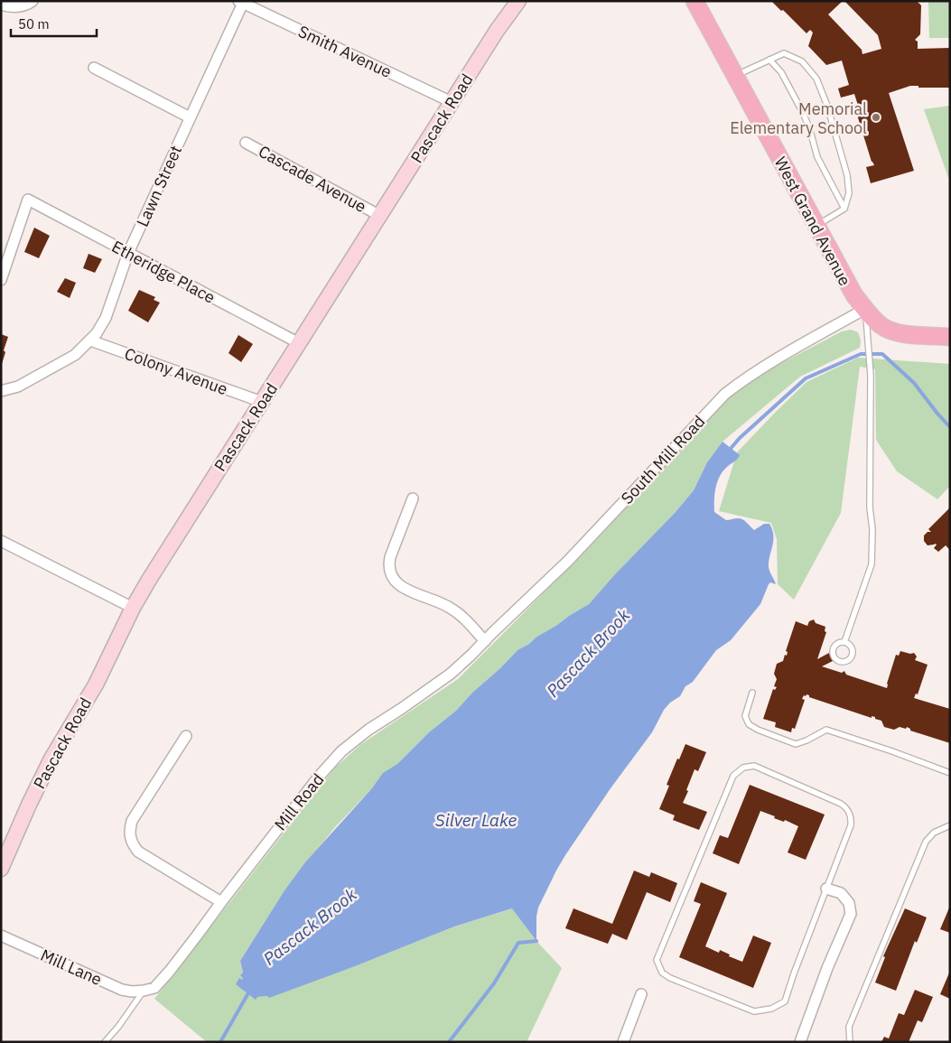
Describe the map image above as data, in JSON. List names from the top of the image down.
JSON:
{
  "streets": {
    "main road": ["West Grand Avenue"],
    "street": [
      "Smith Avenue",
      "Pascack Road",
      "Cascade Avenue",
      "Lawn Street",
      "Etheridge Place",
      "Colony Avenue",
      "South Mill Road",
      "Mill Road",
      "Mill Lane"
    ]
  },
  "crossings": [
    ["Smith Avenue", "Pascack Road"],
    ["Smith Avenue", "Lawn Street"],
    ["Pascack Road", "Cascade Avenue"],
    ["Pascack Road", "Etheridge Place"],
    ["Pascack Road", "Colony Avenue"],
    ["Lawn Street", "Etheridge Place"],
    ["Lawn Street", "Colony Avenue"],
    ["West Grand Avenue", "South Mill Road"],
    ["South Mill Road", "Mill Road"],
    ["Mill Road", "Mill Lane"]
  ],
  "water": ["Pascack Brook", "Silver Lake"],
  "places": ["Memorial Elementary School"],
  "scale_bar": "50 m"
}
